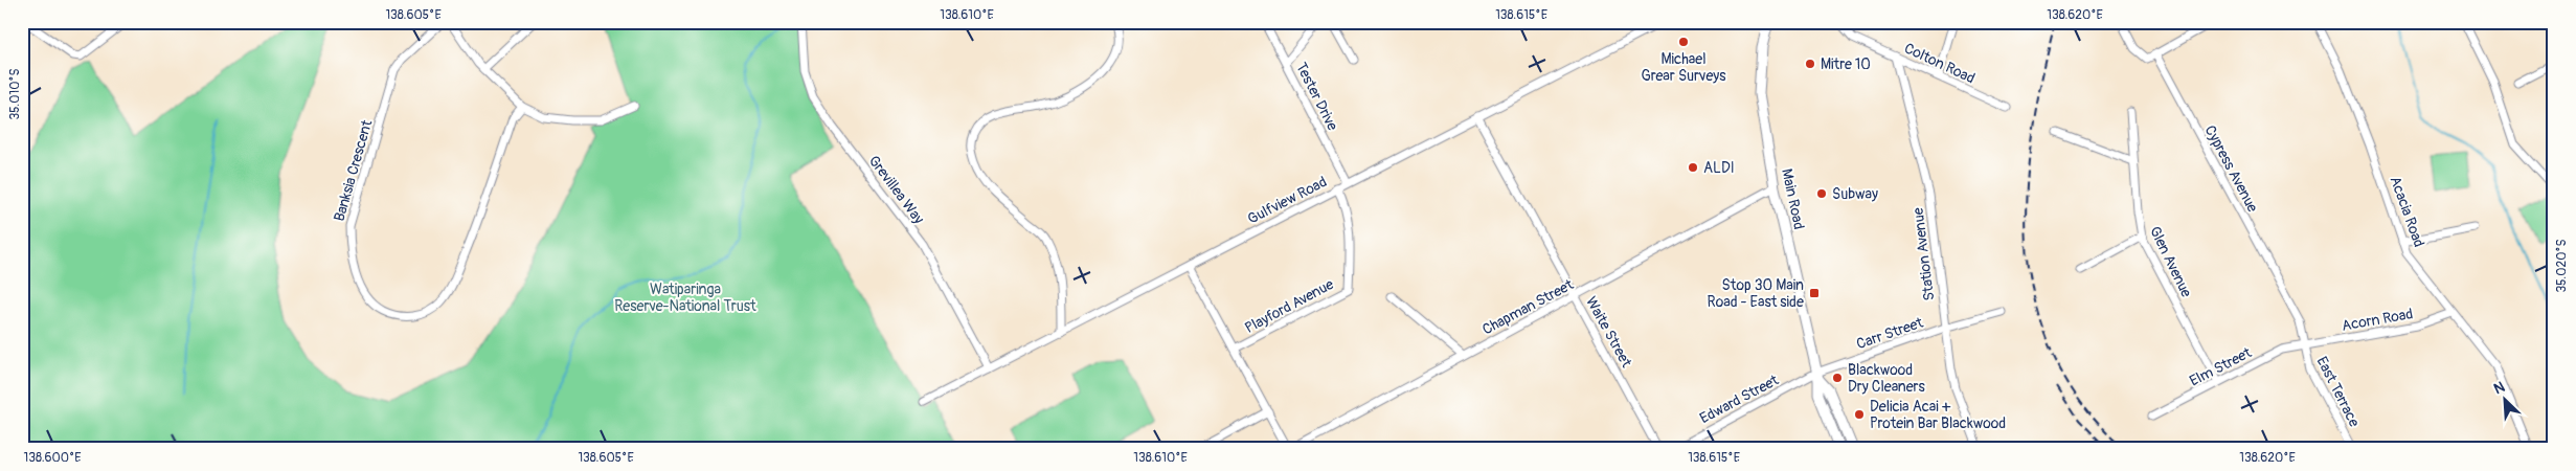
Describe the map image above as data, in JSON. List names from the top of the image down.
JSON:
{
  "streets": {
    "main road": ["Main Road"],
    "street": [
      "Colton Road",
      "Tester Drive",
      "Cypress Avenue",
      "Banksia Crescent",
      "Grevillea Way",
      "Gulfview Road",
      "Acacia Road",
      "Station Avenue",
      "Glen Avenue",
      "Playford Avenue",
      "Chapman Street",
      "Acorn Road",
      "Waite Street",
      "Carr Street",
      "Elm Street",
      "East Terrace",
      "Edward Street"
    ]
  },
  "crossings": [
    ["Colton Road", "Station Avenue"],
    ["Tester Drive", "Gulfview Road"],
    ["Cypress Avenue", "Acorn Road"],
    ["Cypress Avenue", "Elm Street"],
    ["Cypress Avenue", "East Terrace"],
    ["Grevillea Way", "Gulfview Road"],
    ["Main Road", "Chapman Street"],
    ["Main Road", "Carr Street"],
    ["Main Road", "Edward Street"],
    ["Gulfview Road", "Playford Avenue"],
    ["Gulfview Road", "Waite Street"],
    ["Acacia Road", "Acorn Road"],
    ["Station Avenue", "Carr Street"],
    ["Glen Avenue", "Elm Street"],
    ["Chapman Street", "Waite Street"],
    ["Acorn Road", "Elm Street"],
    ["Acorn Road", "East Terrace"],
    ["Carr Street", "Edward Street"],
    ["Elm Street", "East Terrace"]
  ],
  "parks": ["Watiparinga Reserve-National Trust"],
  "places": {
    "other": [
      "Michael Grear Surveys",
      "Mitre 10",
      "ALDI",
      "Subway",
      "Blackwood Dry Cleaners",
      "Delicia Acai + Protein Bar Blackwood"
    ],
    "transit": ["Stop 30 Main Road - East side"]
  },
  "north": "top left",
  "coordinates": [
    "138.605°E",
    "138.610°E",
    "138.615°E",
    "138.620°E",
    "35.010°S",
    "35.020°S",
    "138.600°E"
  ]
}
